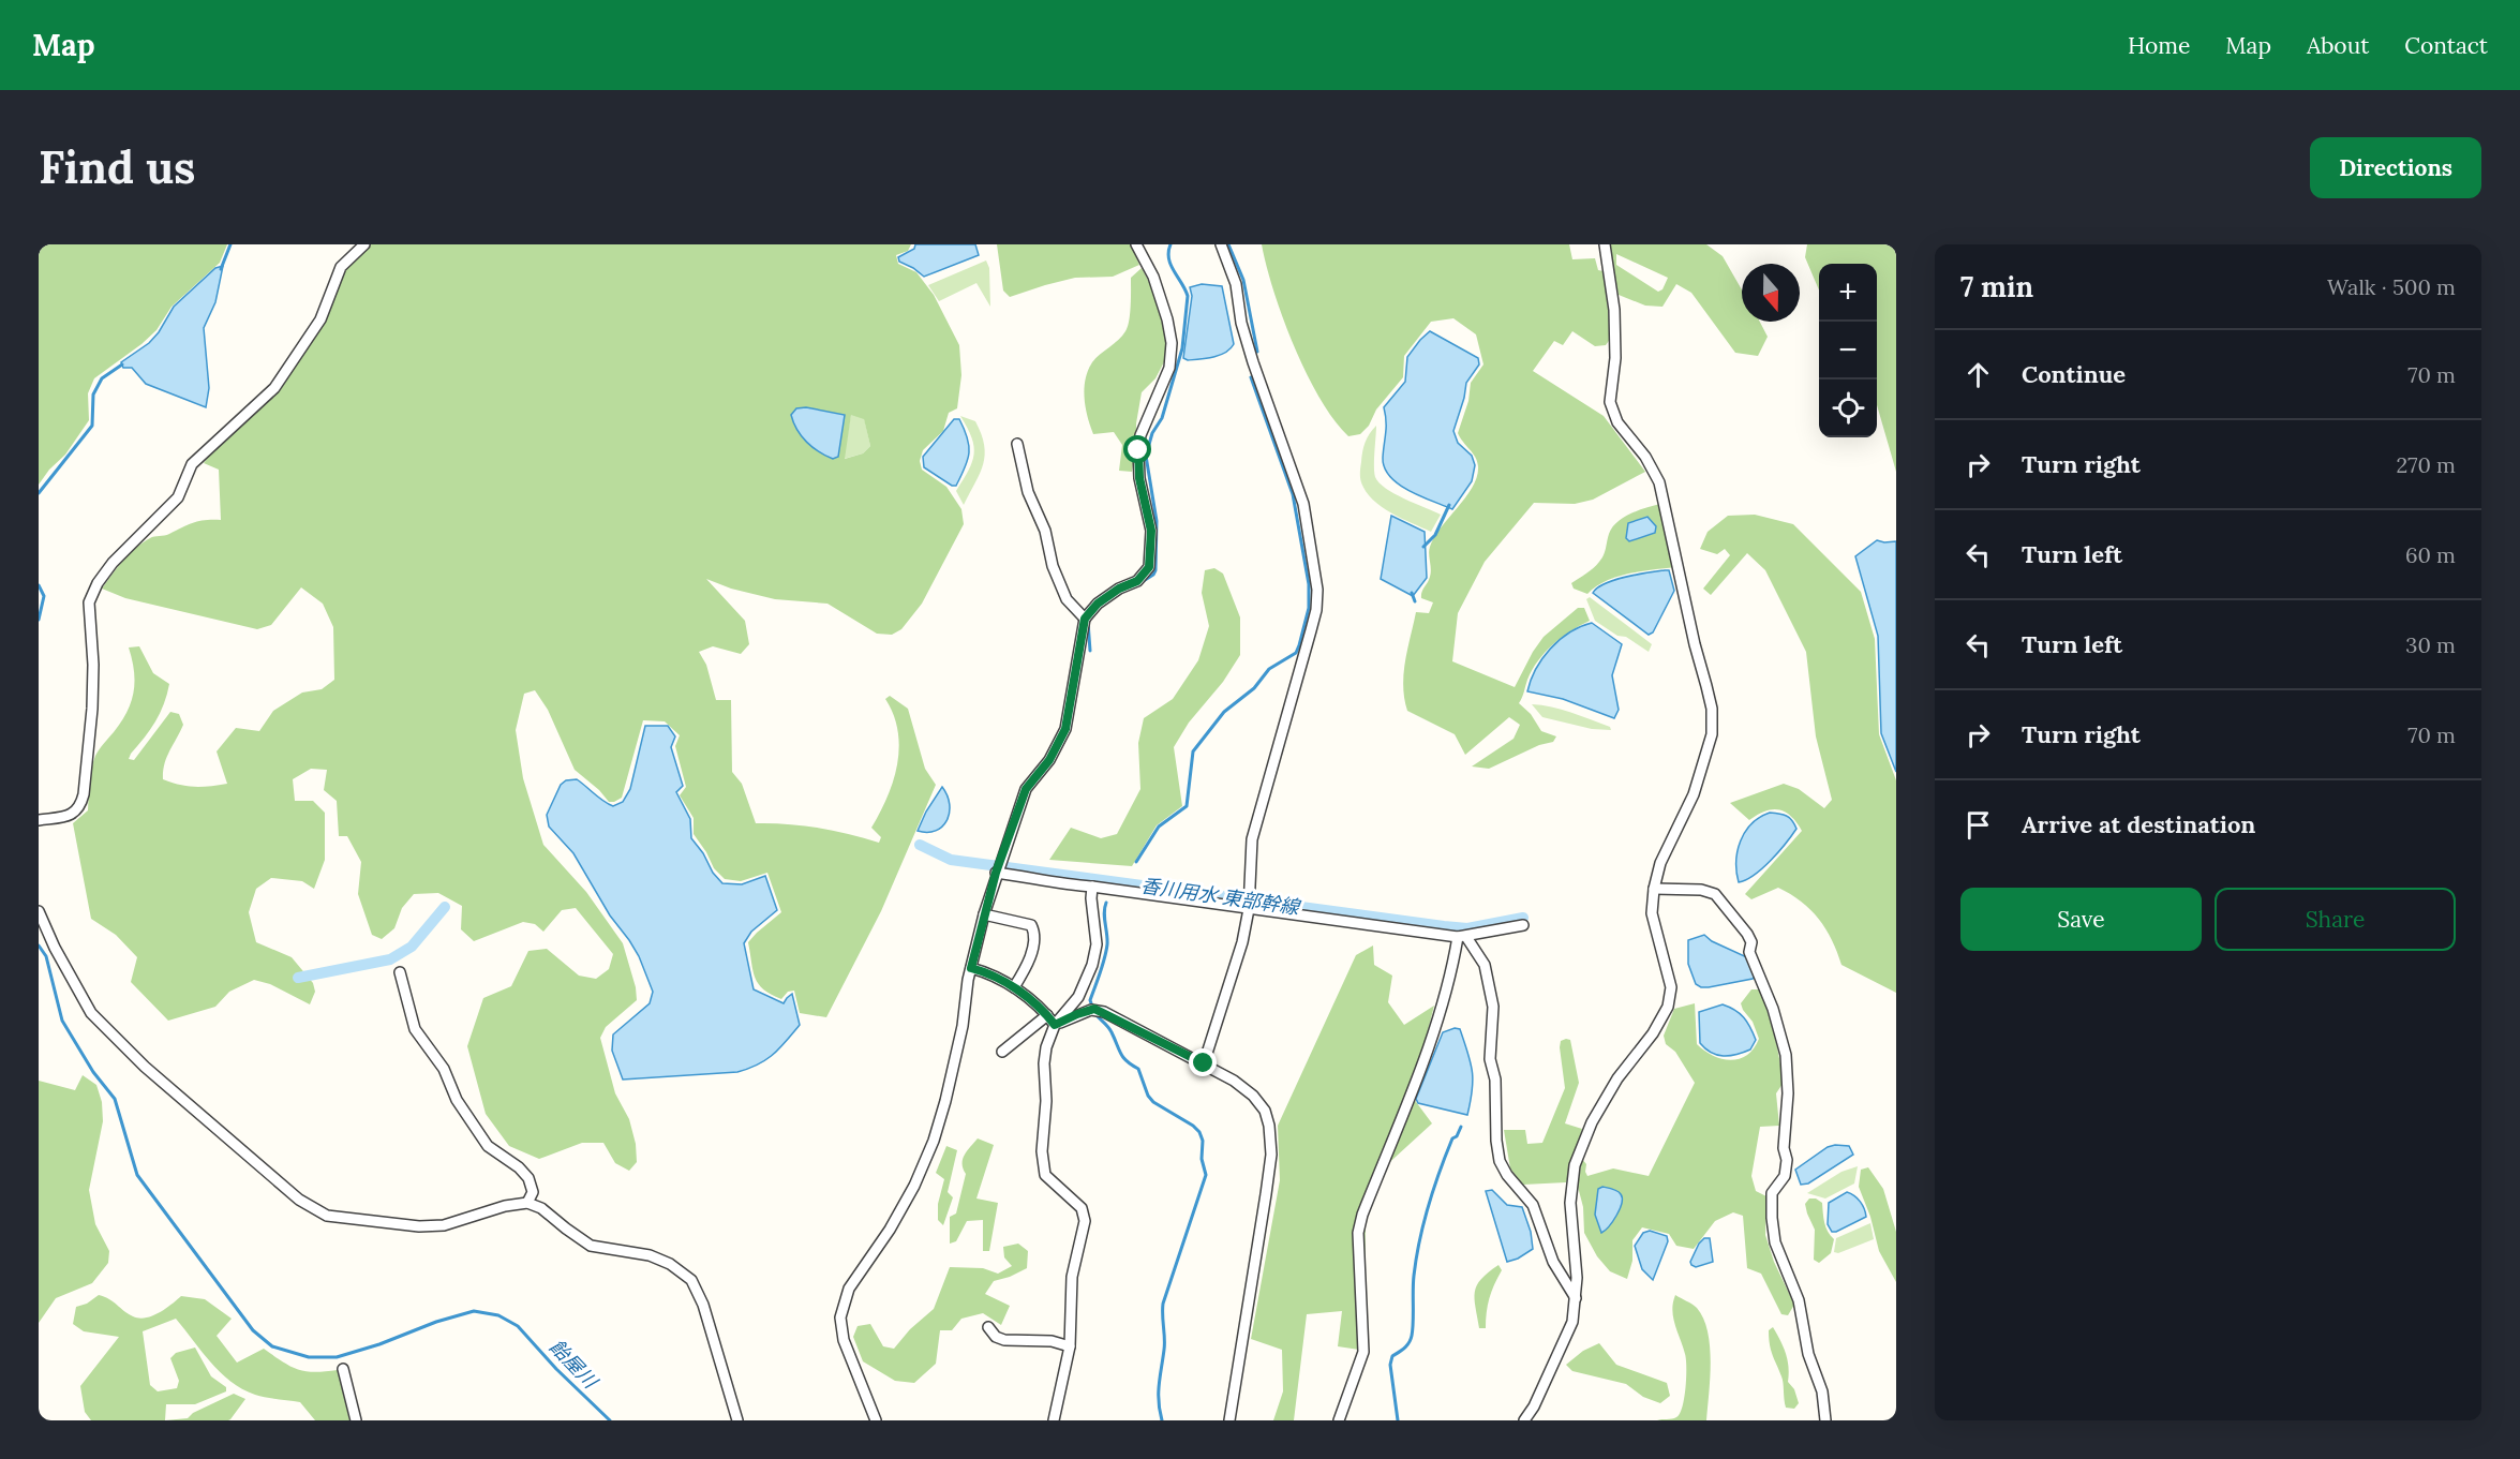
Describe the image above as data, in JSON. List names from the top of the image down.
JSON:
{
  "water": ["香川用水 東部幹線", "飴屋川"],
  "north": "bottom",
  "page": {
    "header": "Map",
    "nav": [
      "Home",
      "Map",
      "About",
      "Contact"
    ],
    "buttons": [
      "Directions",
      ["Save", "Share"]
    ],
    "title": "Find us",
    "heading": ["7 min", "Walk · 500 m"],
    "map_buttons": ["+", "−"],
    "list": [
      ["Continue", "70 m"],
      ["Turn right", "270 m"],
      ["Turn left", "60 m"],
      ["Turn left", "30 m"],
      ["Turn right", "70 m"],
      "Arrive at destination"
    ]
  }
}
